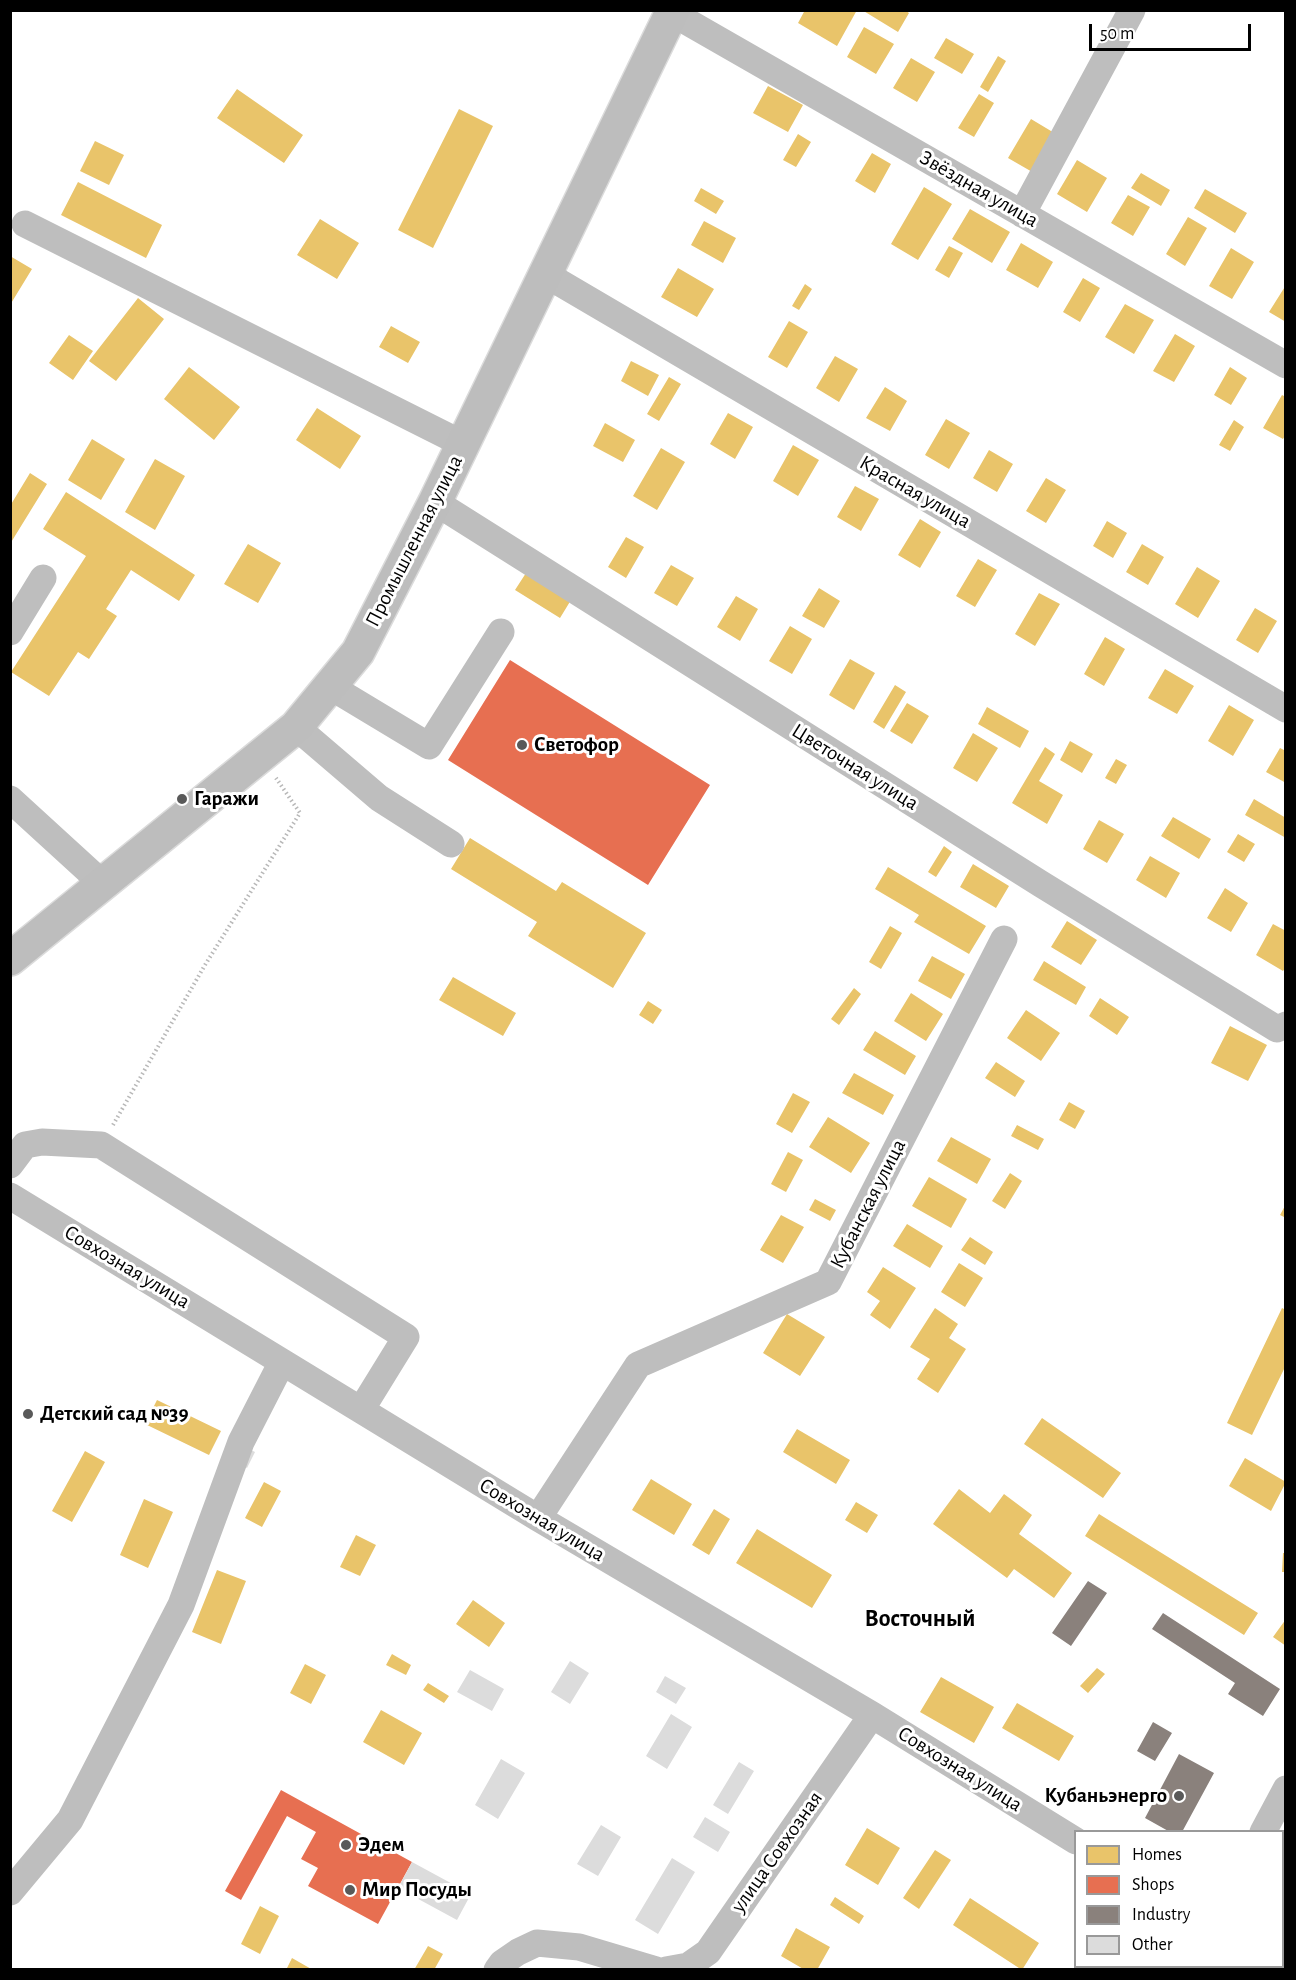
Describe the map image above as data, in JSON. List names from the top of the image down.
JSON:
{
  "streets": {
    "main road": ["Промышленная улица"],
    "street": [
      "Звёздная улица",
      "Красная улица",
      "Цветочная улица",
      "Кубанская улица",
      "Совхозная улица",
      "улица Совхозная"
    ]
  },
  "crossings": [
    ["Звёздная улица", "Промышленная улица"],
    ["Красная улица", "Промышленная улица"],
    ["Промышленная улица", "Цветочная улица"],
    ["Кубанская улица", "Совхозная улица"],
    ["Совхозная улица", "улица Совхозная"]
  ],
  "districts": ["Восточный"],
  "places": [
    "Светофор",
    "Гаражи",
    "Детский сад №39",
    "Кубаньэнерго",
    "Эдем",
    "Мир Посуды"
  ],
  "legend": [
    "Homes",
    "Shops",
    "Industry",
    "Other"
  ],
  "scale_bar": "50 m"
}
